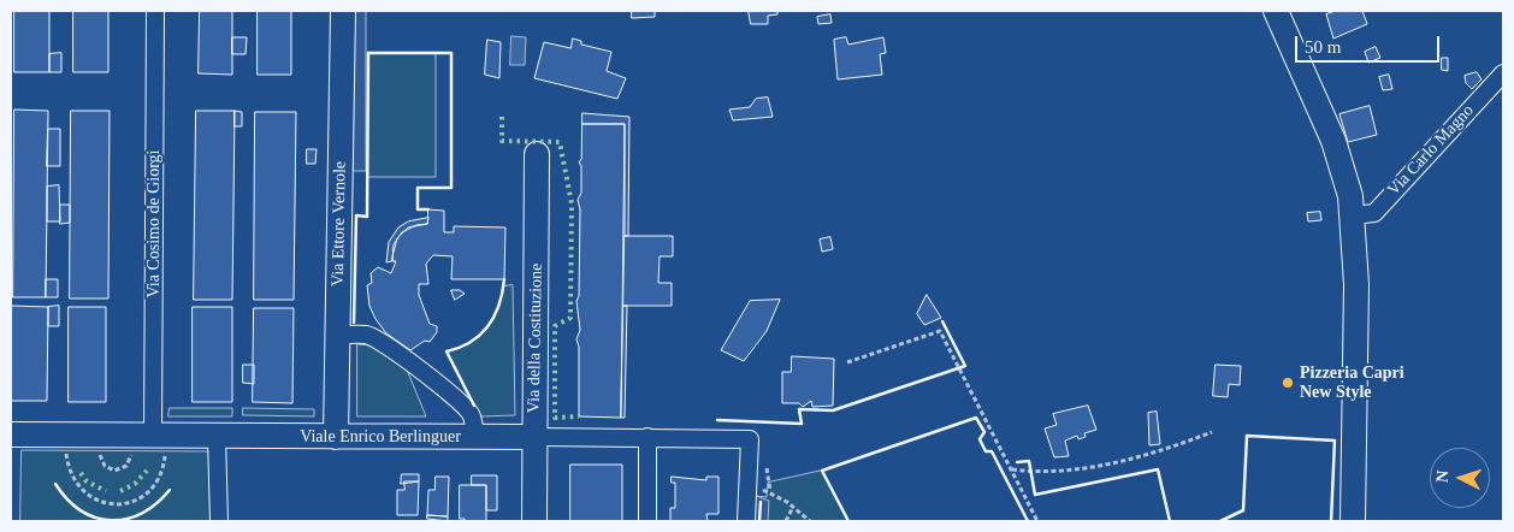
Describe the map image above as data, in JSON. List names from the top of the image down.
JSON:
{
  "streets": {
    "street": [
      "Via Carlo Magno",
      "Via Cosimo de Giorgi",
      "Via Ettore Vernole",
      "Via della Costituzione",
      "Viale Enrico Berlinguer"
    ]
  },
  "crossings": [
    ["Via Cosimo de Giorgi", "Viale Enrico Berlinguer"],
    ["Via Ettore Vernole", "Viale Enrico Berlinguer"],
    ["Via della Costituzione", "Viale Enrico Berlinguer"]
  ],
  "places": ["Pizzeria Capri New Style"],
  "scale_bar": "50 m",
  "north": "left"
}
